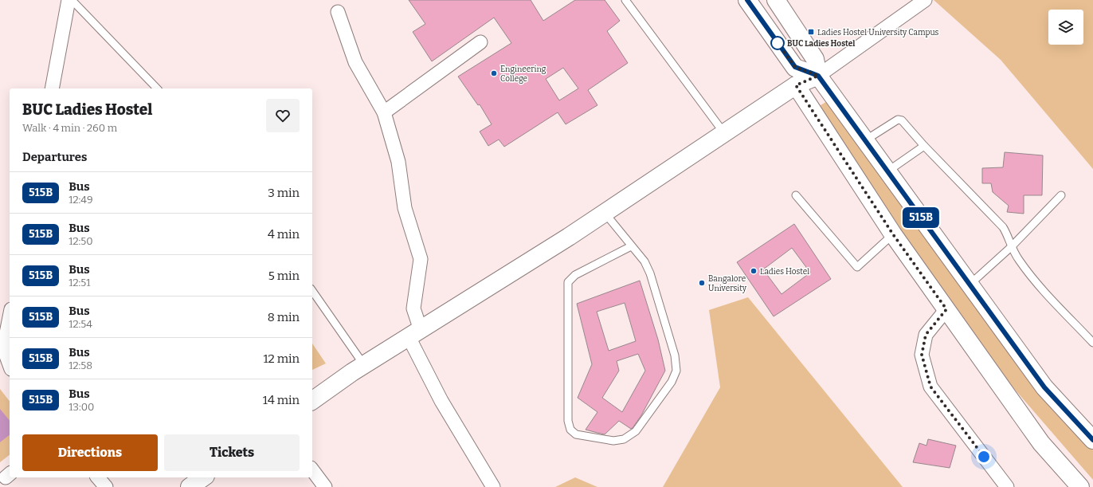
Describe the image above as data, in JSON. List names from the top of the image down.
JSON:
{
  "places": {
    "transit": ["Ladies Hostel University Campus"],
    "other": [
      "BUC Ladies Hostel",
      "Engineering College",
      "Ladies Hostel",
      "Bangalore University"
    ]
  },
  "lines": ["bus line 515B"],
  "page": {
    "on_map": "515B",
    "heading": [
      ["BUC Ladies Hostel", "Walk · 4 min · 260 m"],
      "Departures"
    ],
    "list": [
      {
        "mark": "515B",
        "name": "Bus",
        "note": "12:49",
        "value": "3 min"
      },
      {
        "mark": "515B",
        "name": "Bus",
        "note": "12:50",
        "value": "4 min"
      },
      {
        "mark": "515B",
        "name": "Bus",
        "note": "12:51",
        "value": "5 min"
      },
      {
        "mark": "515B",
        "name": "Bus",
        "note": "12:54",
        "value": "8 min"
      },
      {
        "mark": "515B",
        "name": "Bus",
        "note": "12:58",
        "value": "12 min"
      },
      {
        "mark": "515B",
        "name": "Bus",
        "note": "13:00",
        "value": "14 min"
      }
    ],
    "buttons": ["Directions", "Tickets"]
  }
}
